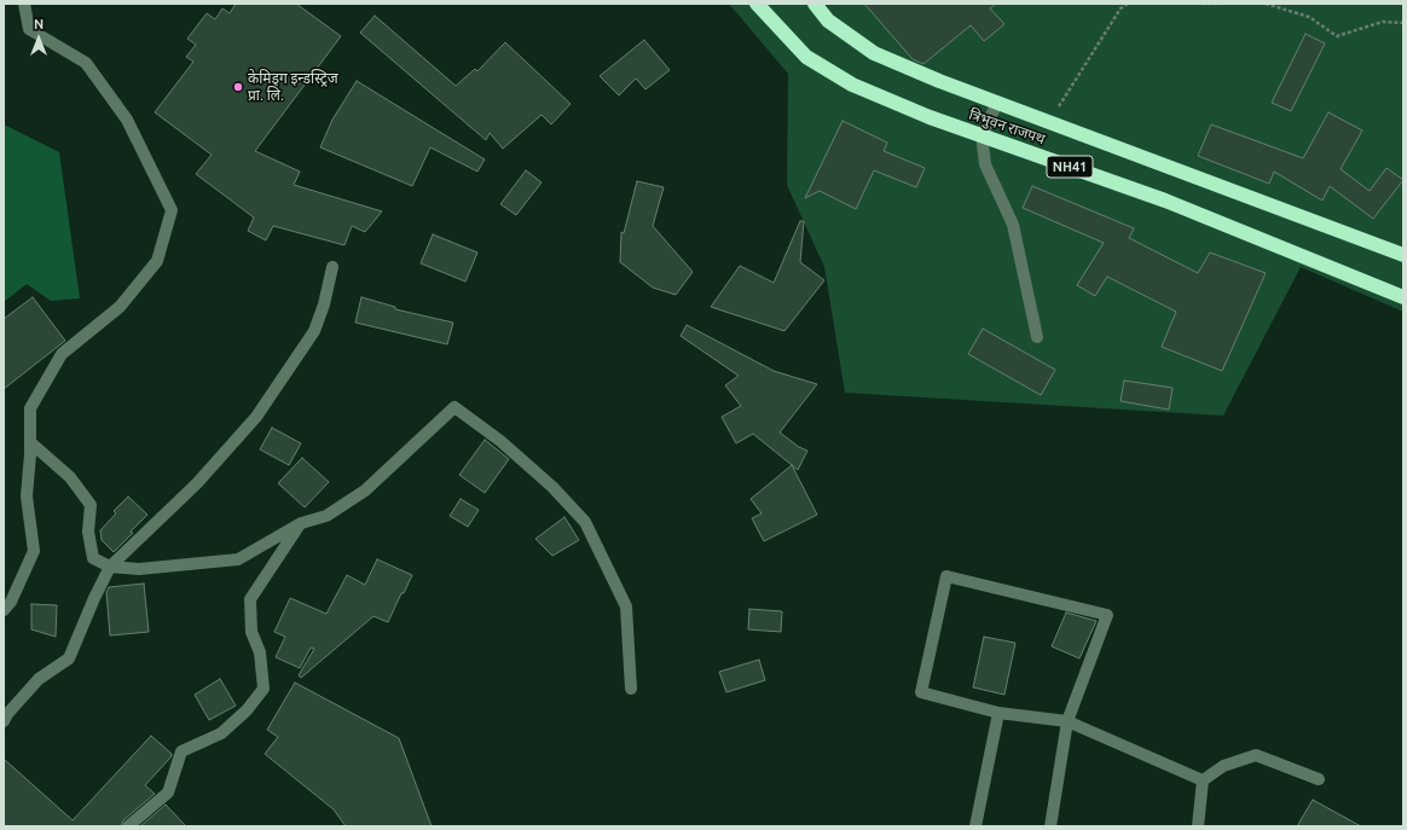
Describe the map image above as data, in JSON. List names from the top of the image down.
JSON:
{
  "streets": {
    "highway": ["त्रिभुवन राजपथ", "NH41"]
  },
  "places": ["केमिड्रग इन्डस्ट्रिज प्रा. लि."],
  "north": "top"
}
